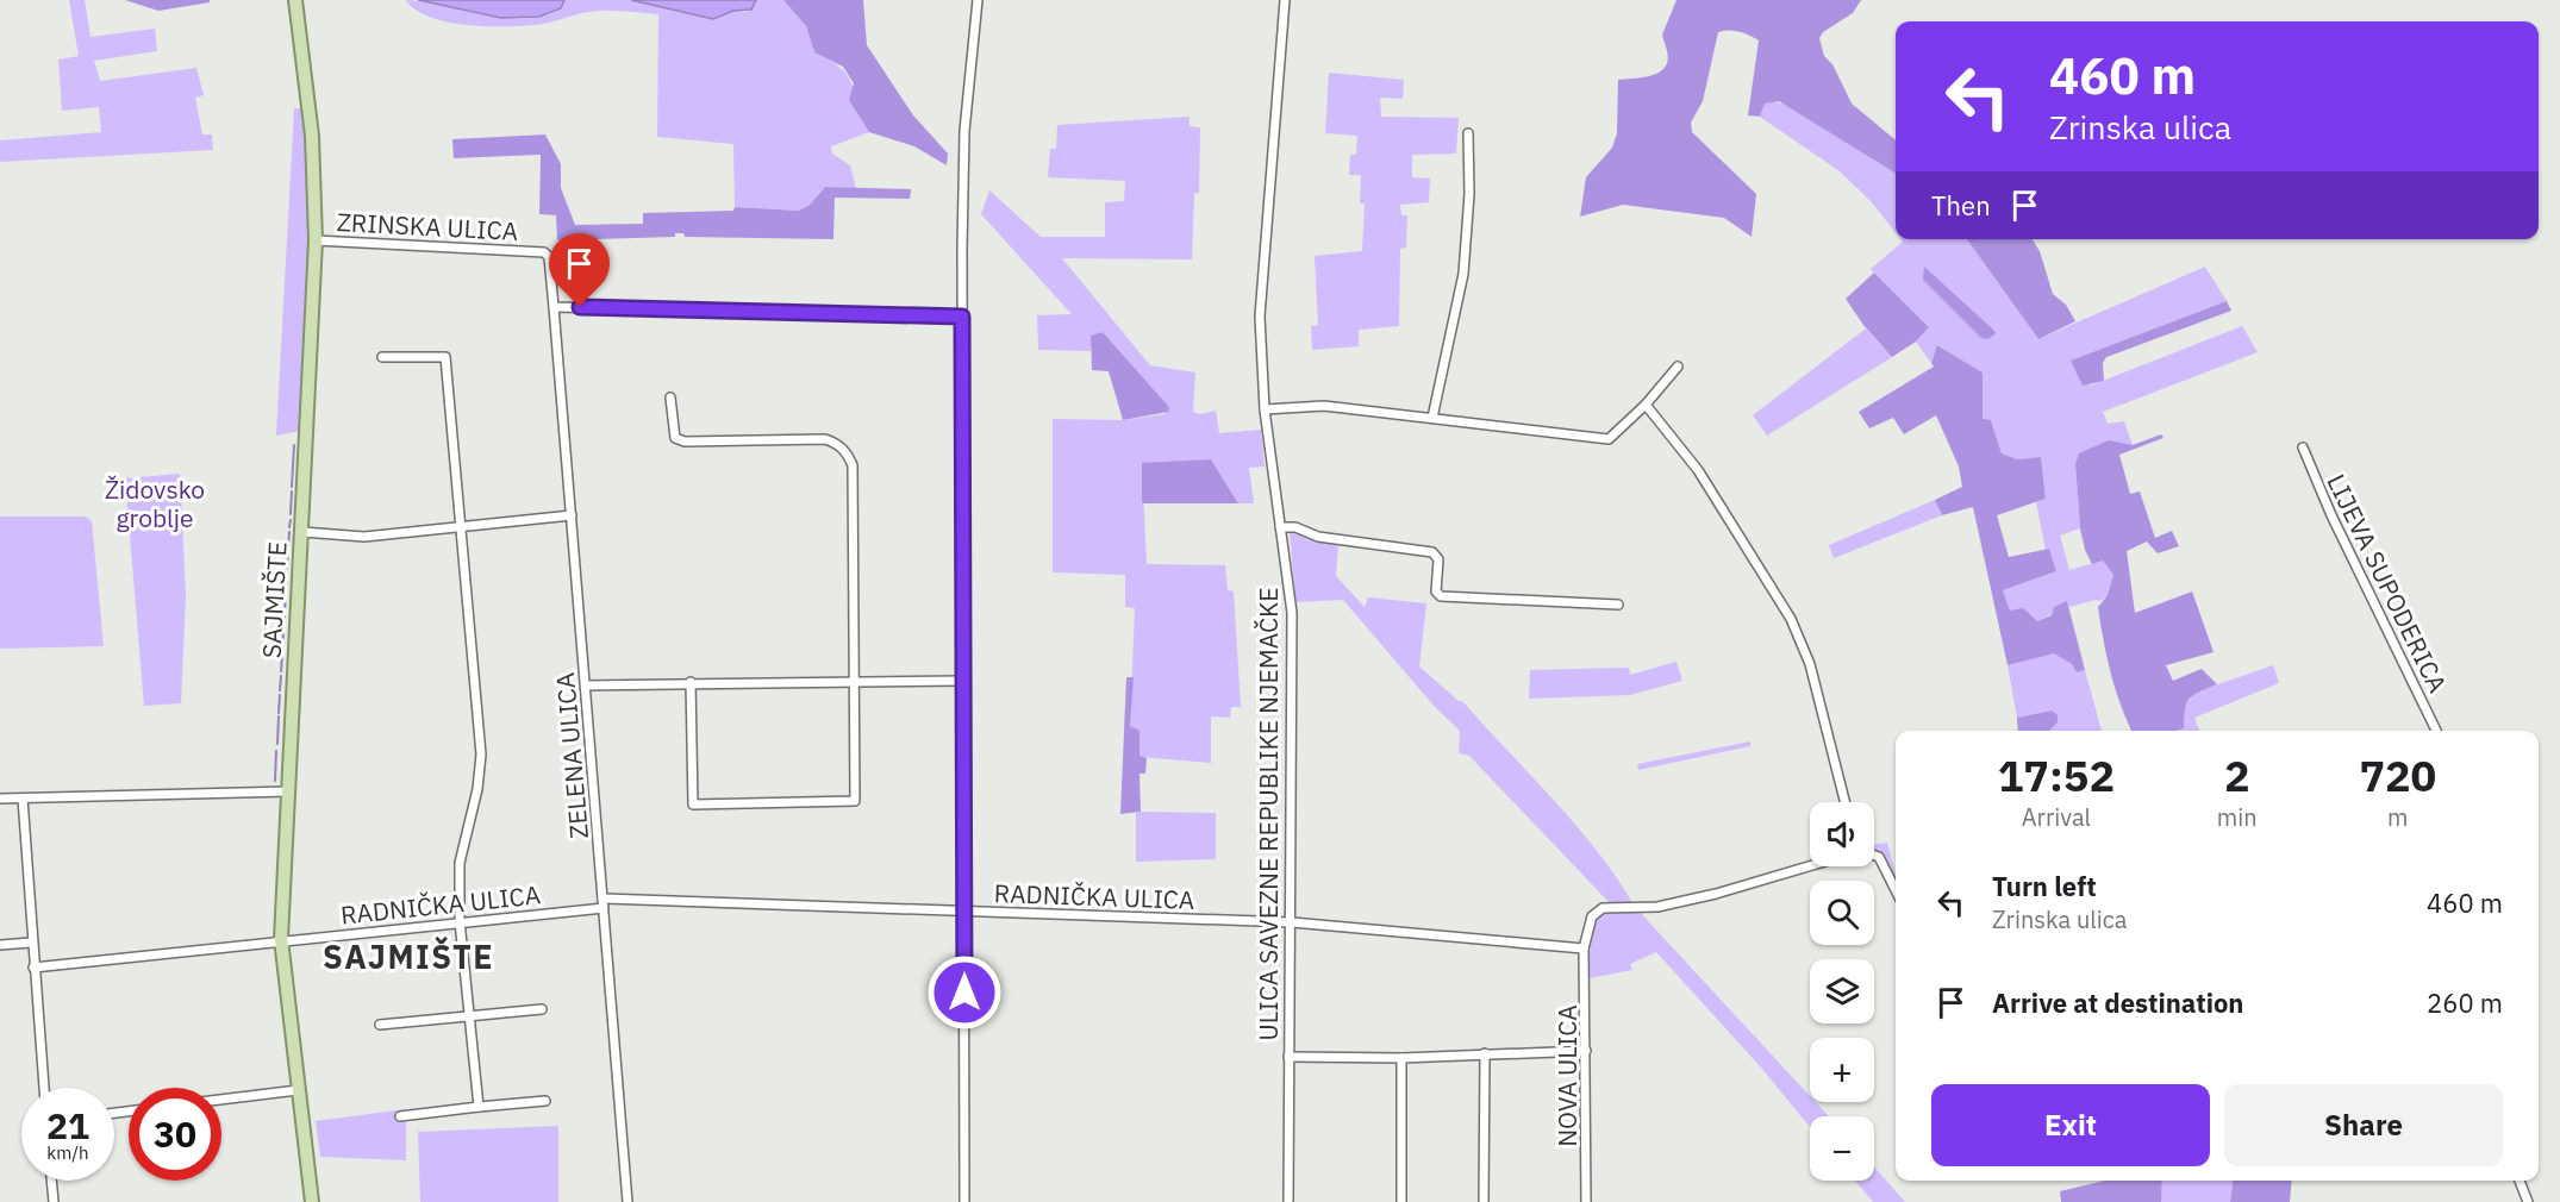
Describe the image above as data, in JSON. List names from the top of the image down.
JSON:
{
  "streets": {
    "main road": ["SAJMIŠTE"],
    "street": [
      "ZRINSKA ULICA",
      "LIJEVA SUPODERICA",
      "ZELENA ULICA",
      "ULICA SAVEZNE REPUBLIKE NJEMAČKE",
      "RADNIČKA ULICA",
      "NOVA ULICA"
    ]
  },
  "crossings": [
    ["ZRINSKA ULICA", "SAJMIŠTE"],
    ["ZRINSKA ULICA", "ZELENA ULICA"],
    ["SAJMIŠTE", "RADNIČKA ULICA"],
    ["ZELENA ULICA", "RADNIČKA ULICA"],
    ["ULICA SAVEZNE REPUBLIKE NJEMAČKE", "RADNIČKA ULICA"],
    ["RADNIČKA ULICA", "NOVA ULICA"]
  ],
  "districts": ["SAJMIŠTE"],
  "parks": ["Židovsko groblje"],
  "page": {
    "turn": ["460 m", "Zrinska ulica"],
    "then": "Then",
    "eta": [
      "17:52",
      "Arrival",
      "2",
      "min",
      "720",
      "m"
    ],
    "map_buttons": ["+", "−"],
    "list": [
      {
        "name": "Turn left",
        "note": "Zrinska ulica",
        "value": "460 m"
      },
      {
        "name": "Arrive at destination",
        "value": "260 m"
      }
    ],
    "buttons": ["Exit", "Share"],
    "speed": "21 km/h",
    "limit": "30"
  }
}
